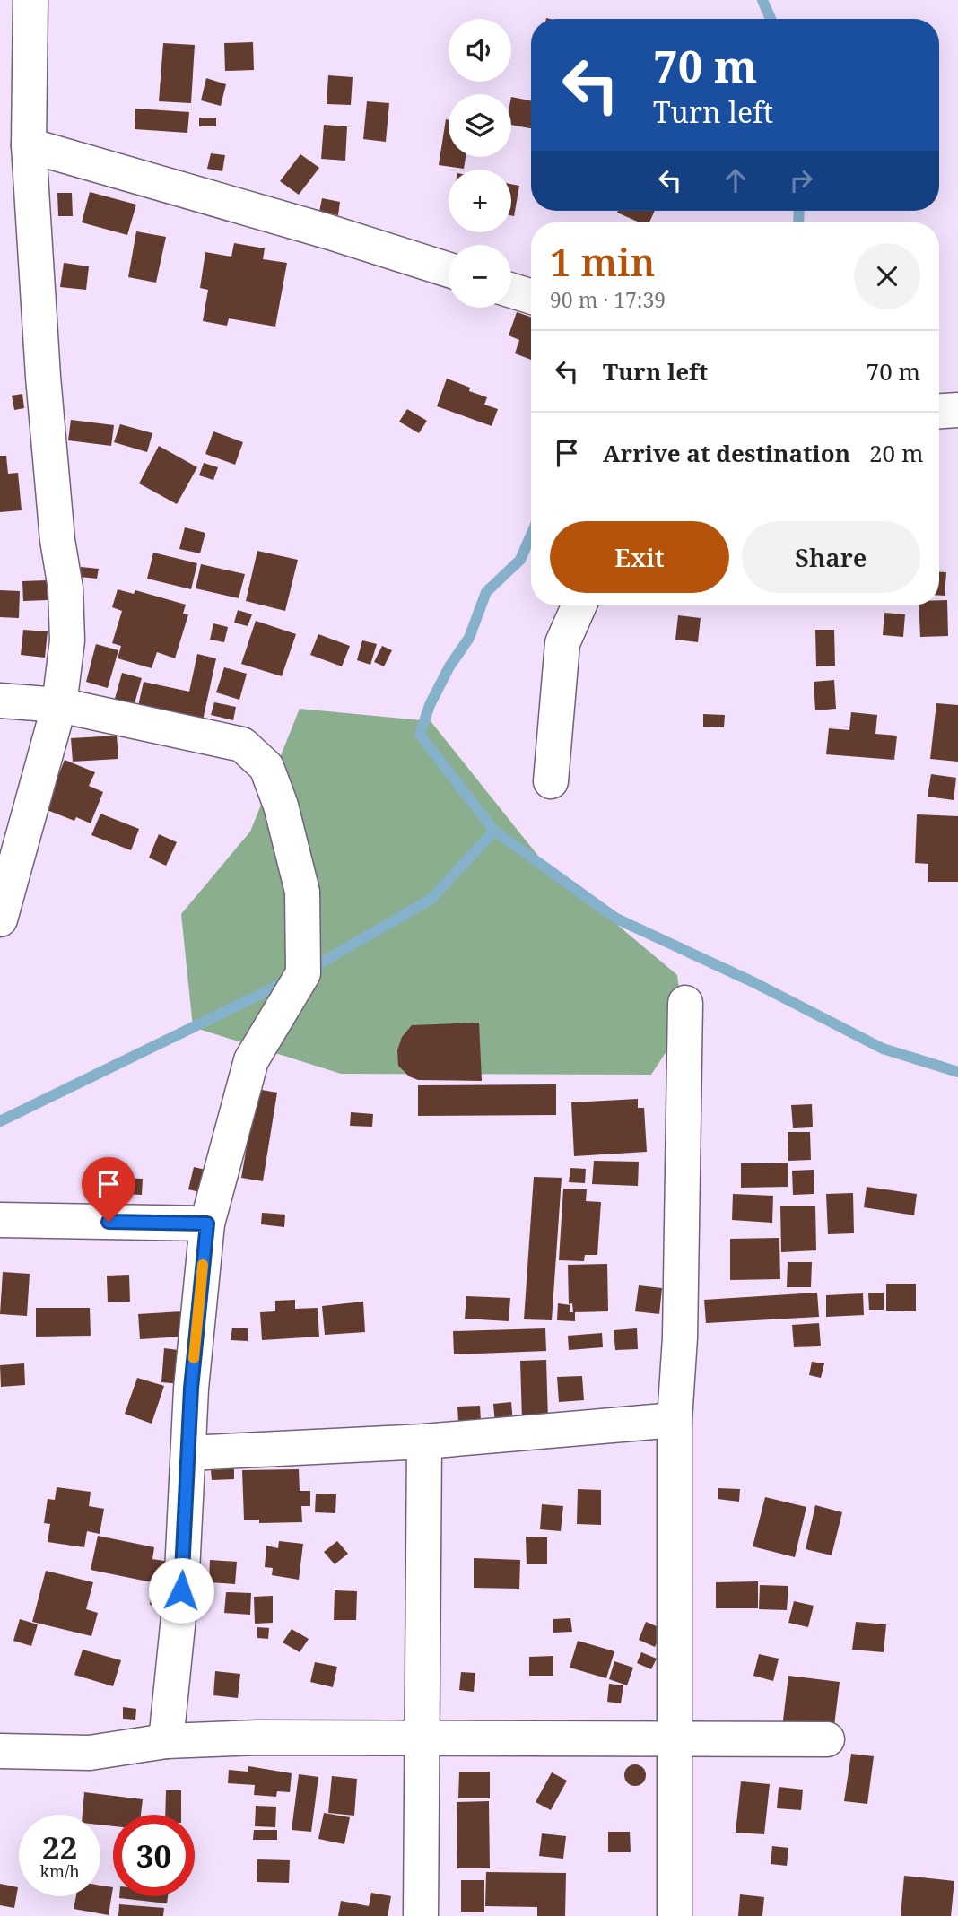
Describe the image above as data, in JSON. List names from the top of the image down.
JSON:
{
  "page": {
    "map_buttons": ["+", "−"],
    "turn": ["70 m", "Turn left"],
    "heading": ["1 min", "90 m · 17:39"],
    "list": [
      {
        "name": "Turn left",
        "value": "70 m"
      },
      {
        "name": "Arrive at destination",
        "value": "20 m"
      }
    ],
    "buttons": ["Exit", "Share"],
    "speed": "22 km/h",
    "limit": "30"
  }
}
